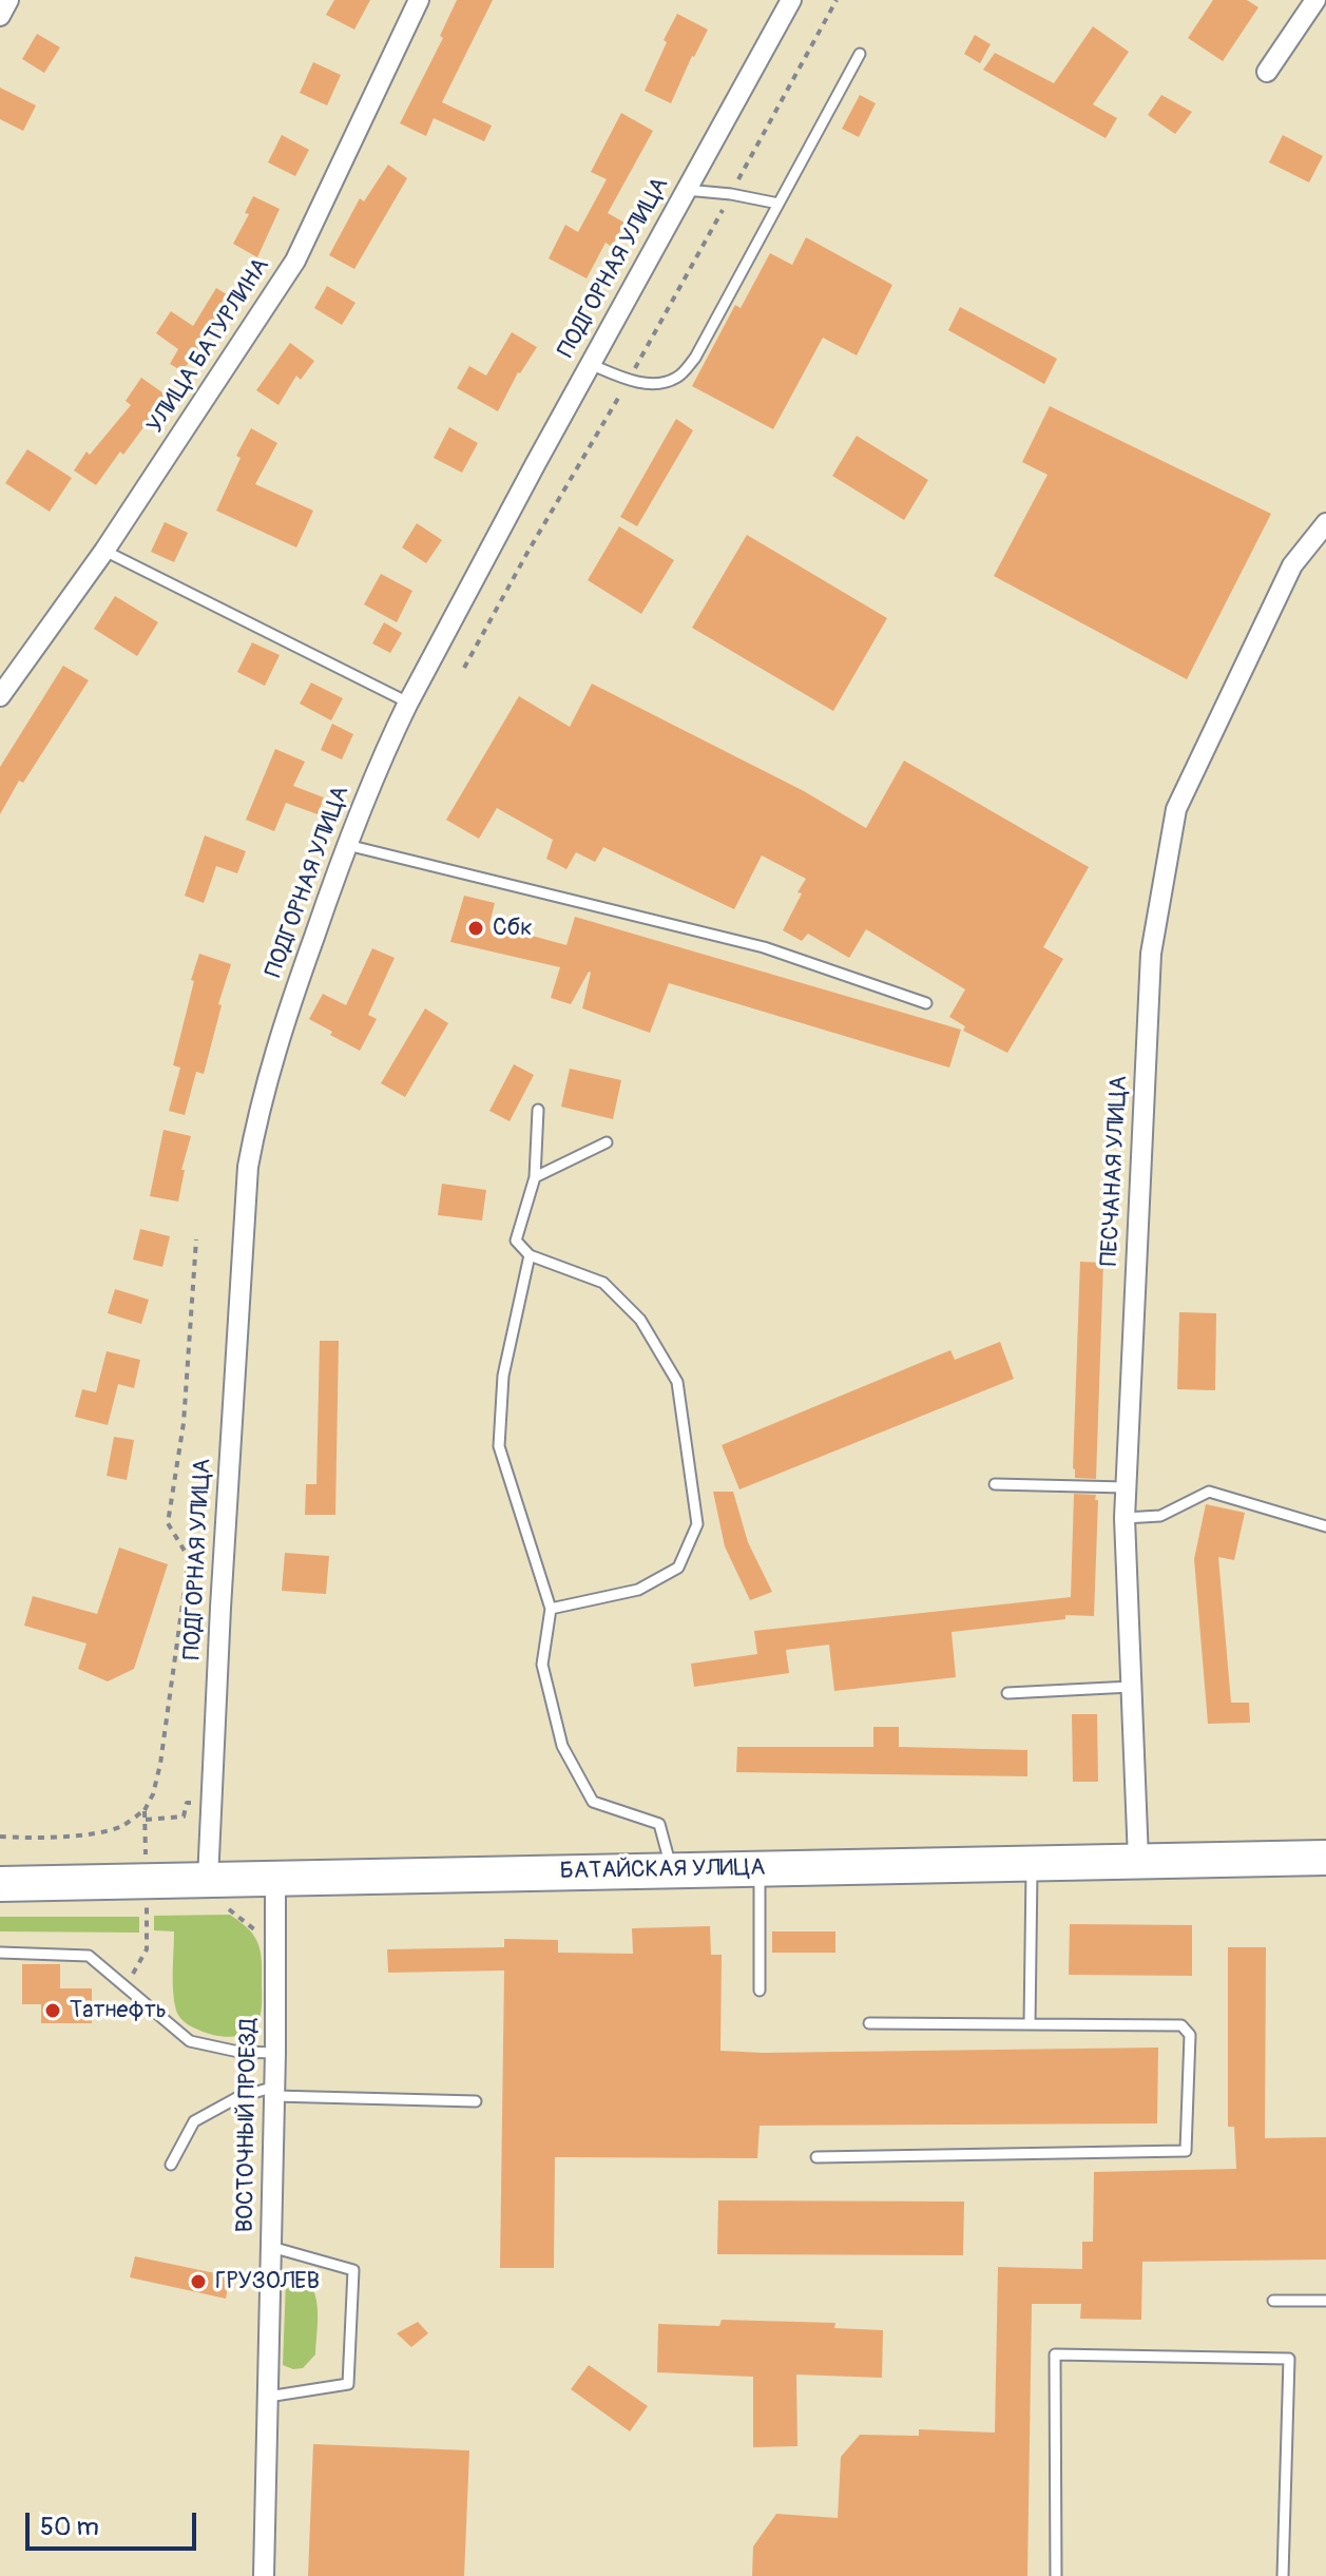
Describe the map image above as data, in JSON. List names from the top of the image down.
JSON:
{
  "streets": {
    "highway": ["БАТАЙСКАЯ УЛИЦА"],
    "street": [
      "ПОДГОРНАЯ УЛИЦА",
      "УЛИЦА БАТУРЛИНА",
      "ПЕСЧАНАЯ УЛИЦА",
      "ВОСТОЧНЫЙ ПРОЕЗД"
    ]
  },
  "crossings": [
    ["ПОДГОРНАЯ УЛИЦА", "БАТАЙСКАЯ УЛИЦА"],
    ["ПЕСЧАНАЯ УЛИЦА", "БАТАЙСКАЯ УЛИЦА"],
    ["БАТАЙСКАЯ УЛИЦА", "ВОСТОЧНЫЙ ПРОЕЗД"]
  ],
  "places": ["Сбк", "Татнефть", "ГРУЗОЛЕВ"],
  "scale_bar": "50 m"
}
